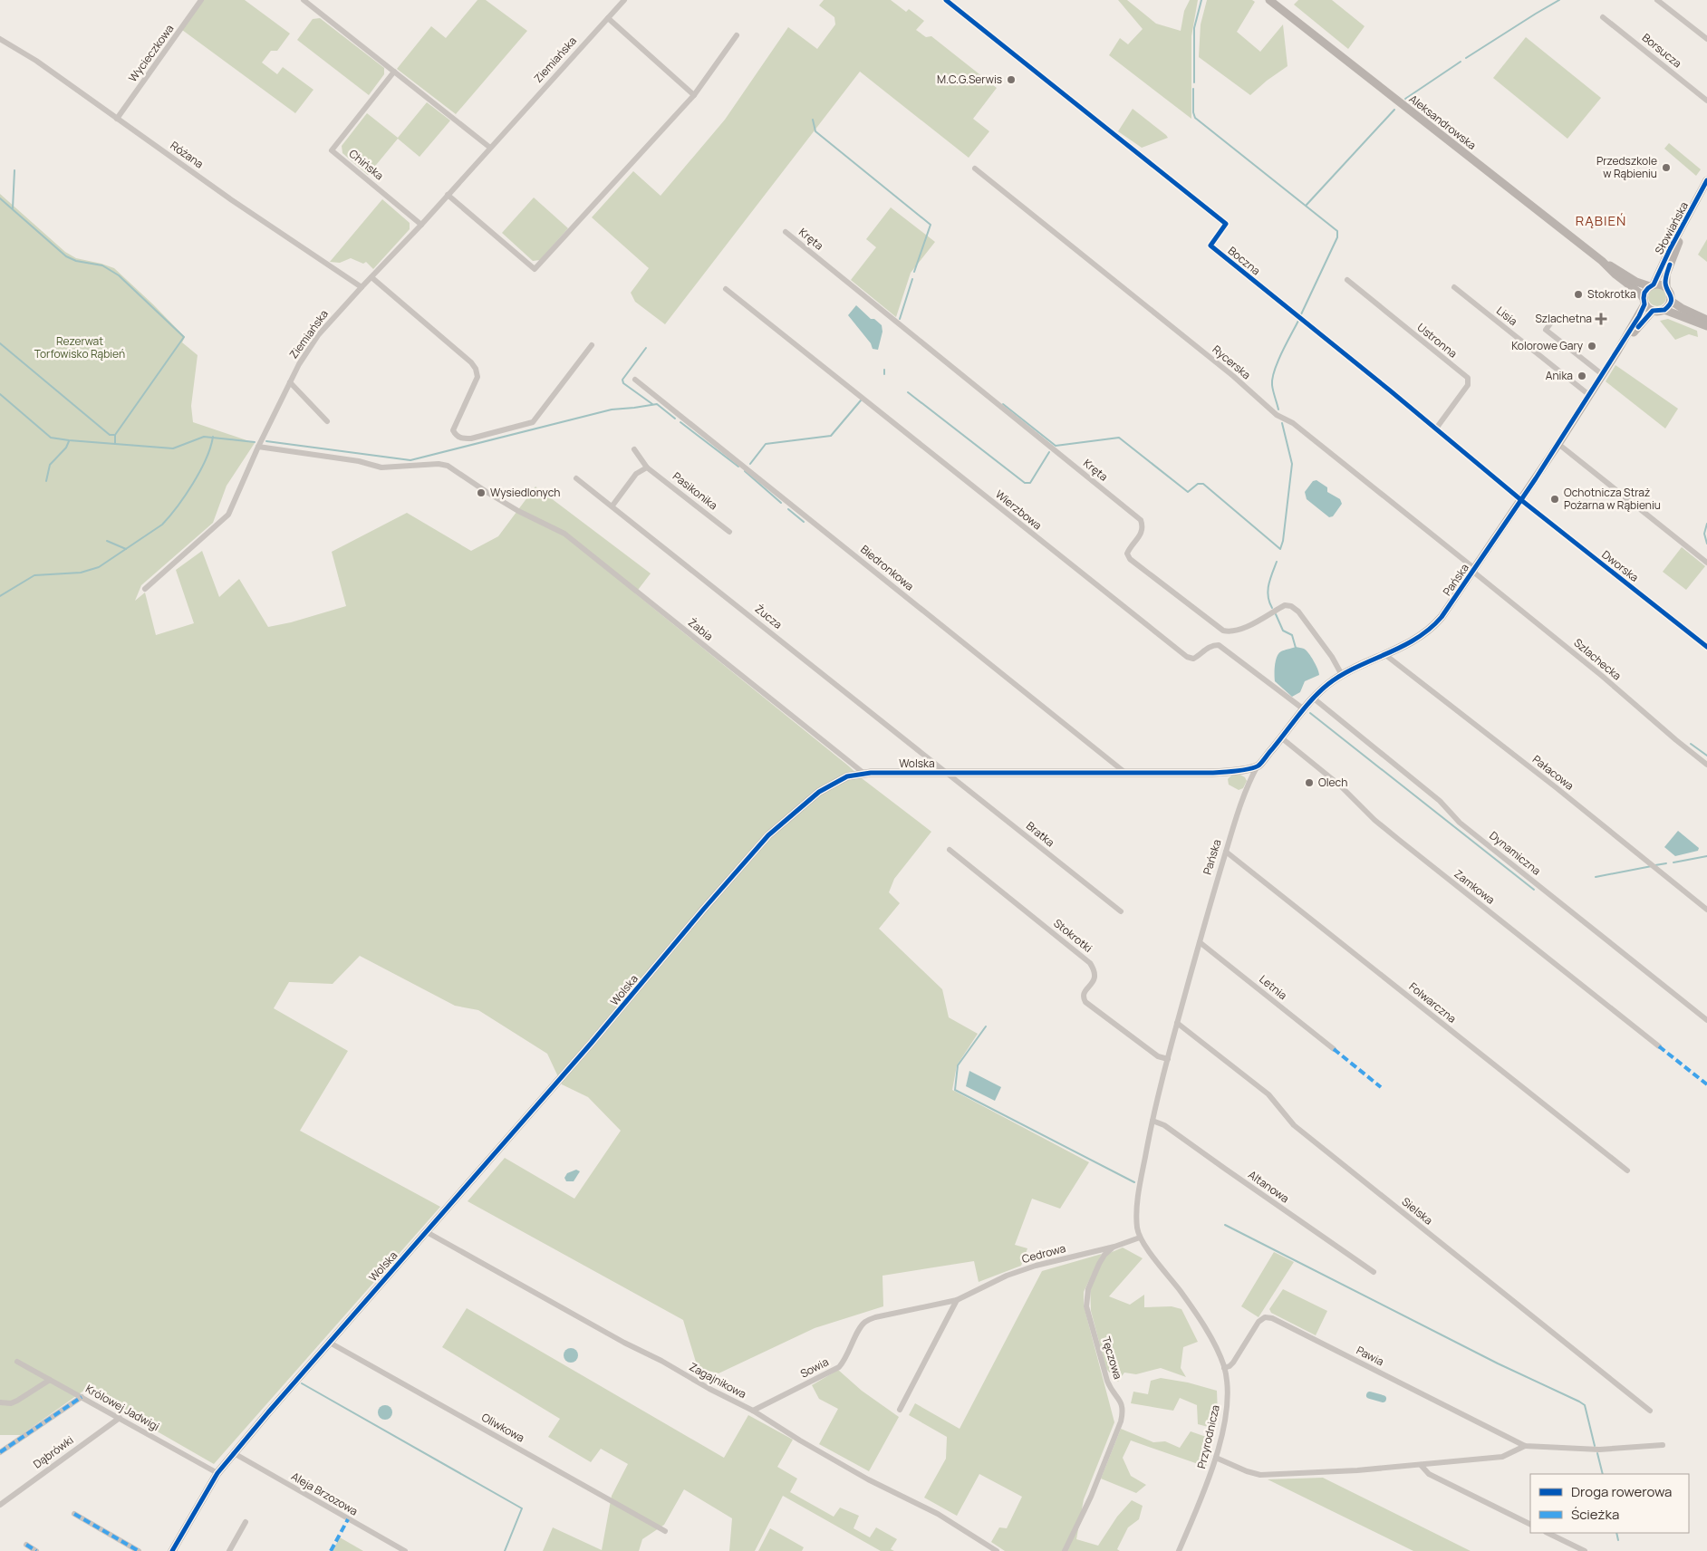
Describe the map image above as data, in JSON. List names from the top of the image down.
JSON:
{
  "streets": {
    "street": [
      "Borsucza",
      "Wycieczkowa",
      "Ziemiańska",
      "Aleksandrowska",
      "Różana",
      "Chińska",
      "Słowiańska",
      "Kręta",
      "Boczna",
      "Lisia",
      "Ustronna",
      "Rycerska",
      "Pasikonika",
      "Wierzbowa",
      "Dworska",
      "Biedronkowa",
      "Pańska",
      "Żucza",
      "Żabia",
      "Szlachecka",
      "Wolska",
      "Pałacowa",
      "Bratka",
      "Dynamiczna",
      "Zamkowa",
      "Stokrotki",
      "Letnia",
      "Folwarczna",
      "Altanowa",
      "Sielska",
      "Cedrowa",
      "Pawia",
      "Tęczowa",
      "Sowia",
      "Zagajnikowa",
      "Królowej Jadwigi",
      "Oliwkowa",
      "Przyrodnicza",
      "Dąbrówki",
      "Aleja Brzozowa"
    ]
  },
  "crossings": [
    ["Wycieczkowa", "Różana"],
    ["Ziemiańska", "Różana"],
    ["Ziemiańska", "Chińska"],
    ["Ziemiańska", "Żabia"],
    ["Aleksandrowska", "Słowiańska"],
    ["Aleksandrowska", "Pańska"],
    ["Słowiańska", "Pańska"],
    ["Kręta", "Pańska"],
    ["Boczna", "Ustronna"],
    ["Boczna", "Dworska"],
    ["Boczna", "Pańska"],
    ["Lisia", "Pańska"],
    ["Rycerska", "Pańska"],
    ["Rycerska", "Szlachecka"],
    ["Wierzbowa", "Pańska"],
    ["Dworska", "Pańska"],
    ["Biedronkowa", "Wolska"],
    ["Pańska", "Szlachecka"],
    ["Pańska", "Wolska"],
    ["Pańska", "Pałacowa"],
    ["Pańska", "Dynamiczna"],
    ["Pańska", "Zamkowa"],
    ["Pańska", "Stokrotki"],
    ["Pańska", "Letnia"],
    ["Pańska", "Folwarczna"],
    ["Pańska", "Altanowa"],
    ["Pańska", "Sielska"],
    ["Pańska", "Cedrowa"],
    ["Pańska", "Przyrodnicza"],
    ["Żucza", "Wolska"],
    ["Żucza", "Bratka"],
    ["Żabia", "Wolska"],
    ["Wolska", "Bratka"],
    ["Wolska", "Zagajnikowa"],
    ["Wolska", "Królowej Jadwigi"],
    ["Wolska", "Oliwkowa"],
    ["Wolska", "Aleja Brzozowa"],
    ["Cedrowa", "Tęczowa"],
    ["Cedrowa", "Sowia"],
    ["Cedrowa", "Przyrodnicza"],
    ["Pawia", "Przyrodnicza"],
    ["Sowia", "Zagajnikowa"],
    ["Królowej Jadwigi", "Dąbrówki"]
  ],
  "districts": ["RĄBIEŃ"],
  "parks": ["Rezerwat Torfowisko Rąbień"],
  "places": {
    "other": [
      "M.C.G.Serwis",
      "Przedszkole w Rąbieniu",
      "Stokrotka",
      "Kolorowe Gary",
      "Anika",
      "Wysiedlonych",
      "Ochotnicza Straż Pożarna w Rąbieniu",
      "Olech"
    ],
    "health": ["Szlachetna"]
  },
  "legend": ["Droga rowerowa", "Ścieżka"]
}
